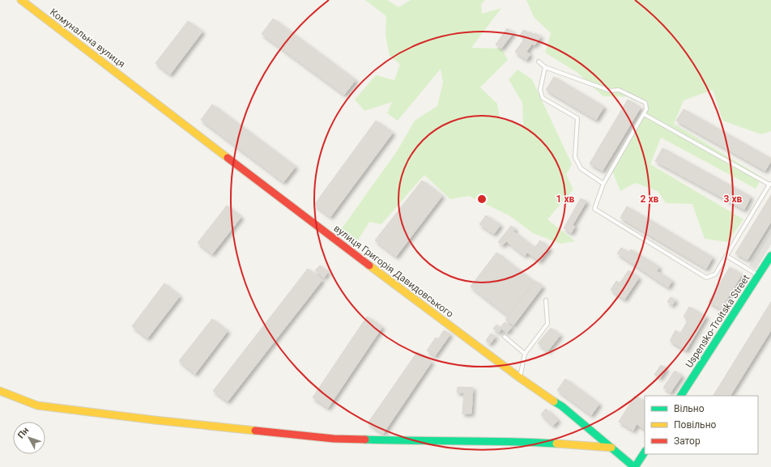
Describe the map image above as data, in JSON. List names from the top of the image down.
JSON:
{
  "streets": {
    "street": ["Комунальна вулиця", "вулиця Григорія Давидовського", "Uspensko-Troitska Street"]
  },
  "crossings": [
    ["Комунальна вулиця", "вулиця Григорія Давидовського"]
  ],
  "legend": ["Вільно", "Повільно", "Затор"],
  "north": "top left",
  "rings": ["1 хв", "2 хв", "3 хв"]
}
